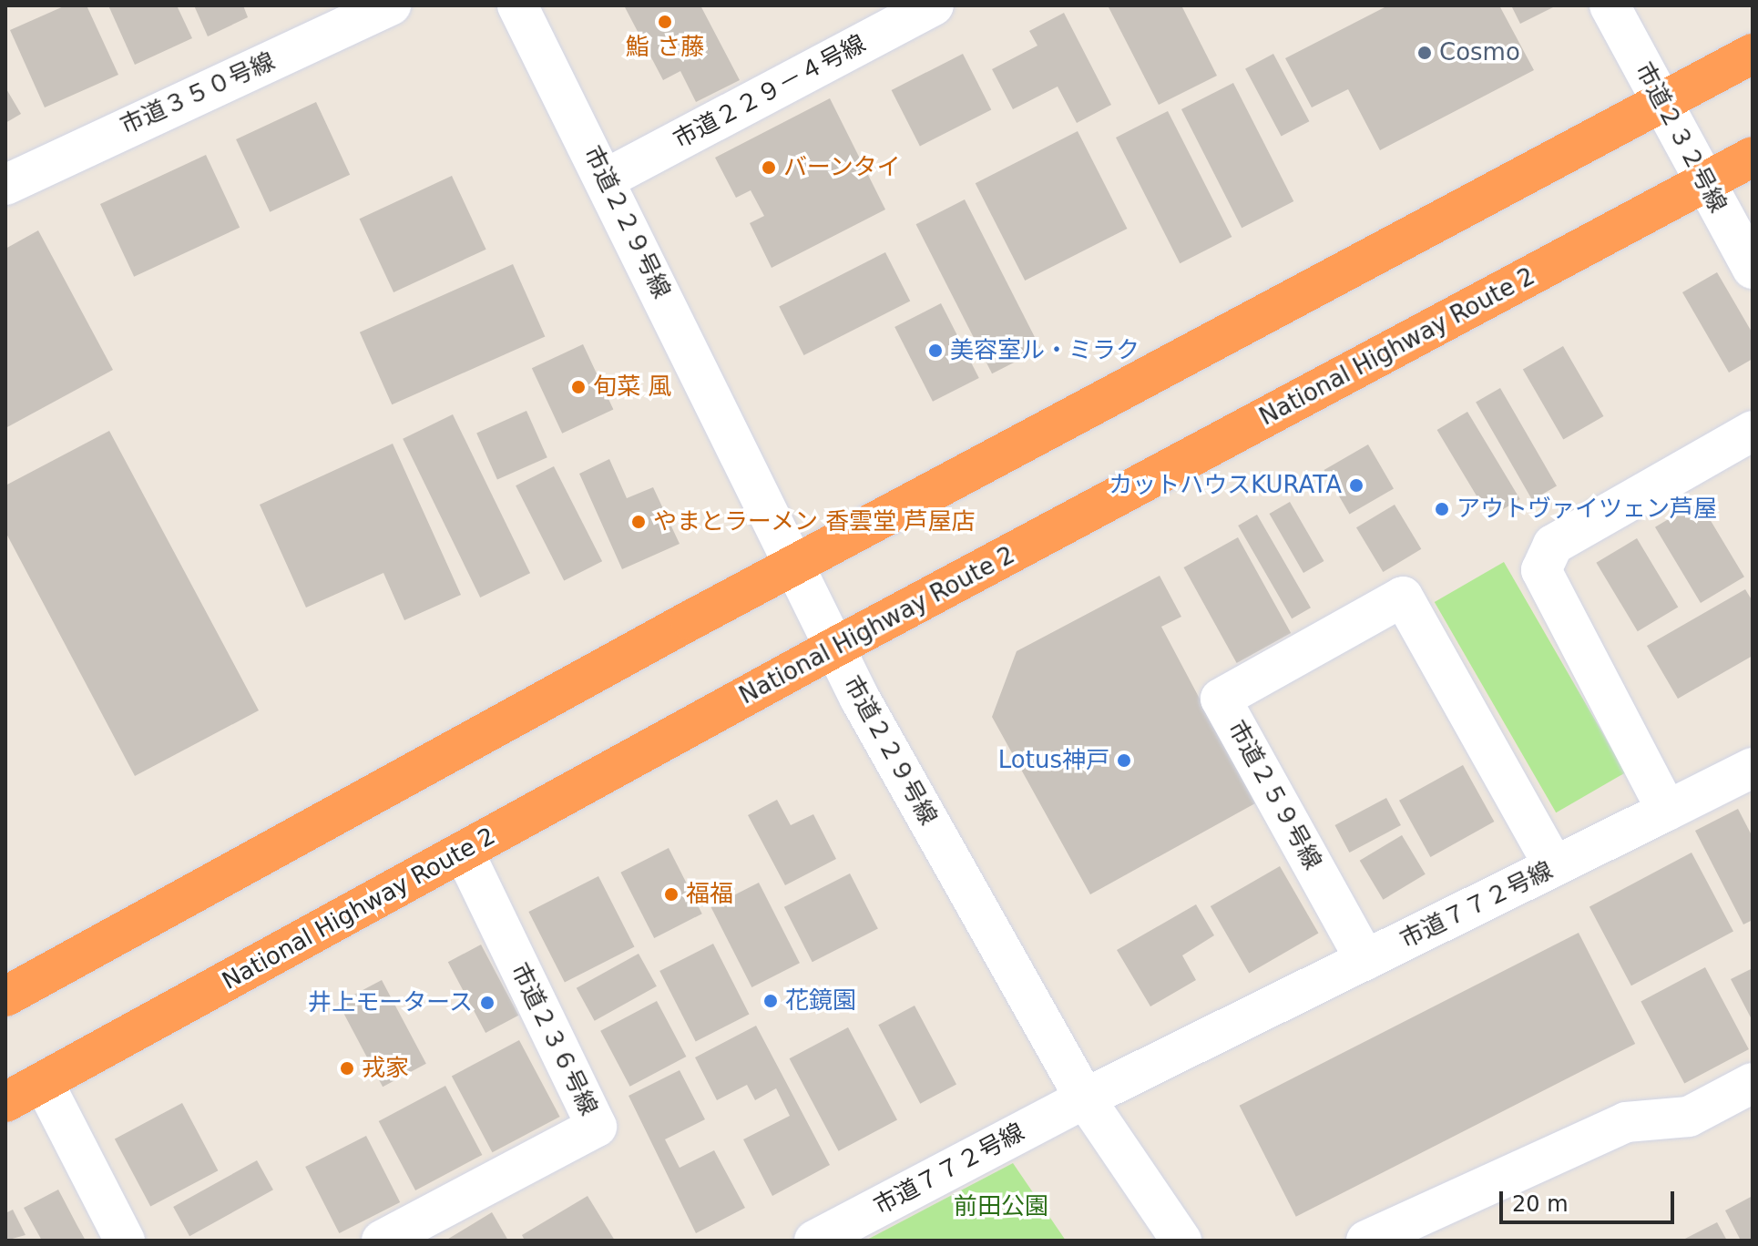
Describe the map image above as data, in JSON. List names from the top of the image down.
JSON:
{
  "streets": {
    "highway": ["National Highway Route 2"],
    "street": [
      "市道２２９－４号線",
      "市道３５０号線",
      "市道２３２号線",
      "市道２２９号線",
      "市道２５９号線",
      "市道７７２号線",
      "市道２３６号線"
    ]
  },
  "crossings": [
    ["市道２２９－４号線", "市道２２９号線"],
    ["市道２３２号線", "National Highway Route 2"],
    ["市道２２９号線", "National Highway Route 2"],
    ["市道２２９号線", "市道７７２号線"],
    ["National Highway Route 2", "市道２３６号線"],
    ["市道２５９号線", "市道７７２号線"]
  ],
  "parks": ["前田公園"],
  "places": [
    "鮨 さ藤",
    "Cosmo",
    "バーンタイ",
    "美容室ル・ミラク",
    "旬菜 風",
    "カットハウスKURATA",
    "アウトヴァイツェン芦屋",
    "やまとラーメン 香雲堂 芦屋店",
    "Lotus神戸",
    "福福",
    "花鏡園",
    "井上モータース",
    "戎家"
  ],
  "scale_bar": "20 m"
}
